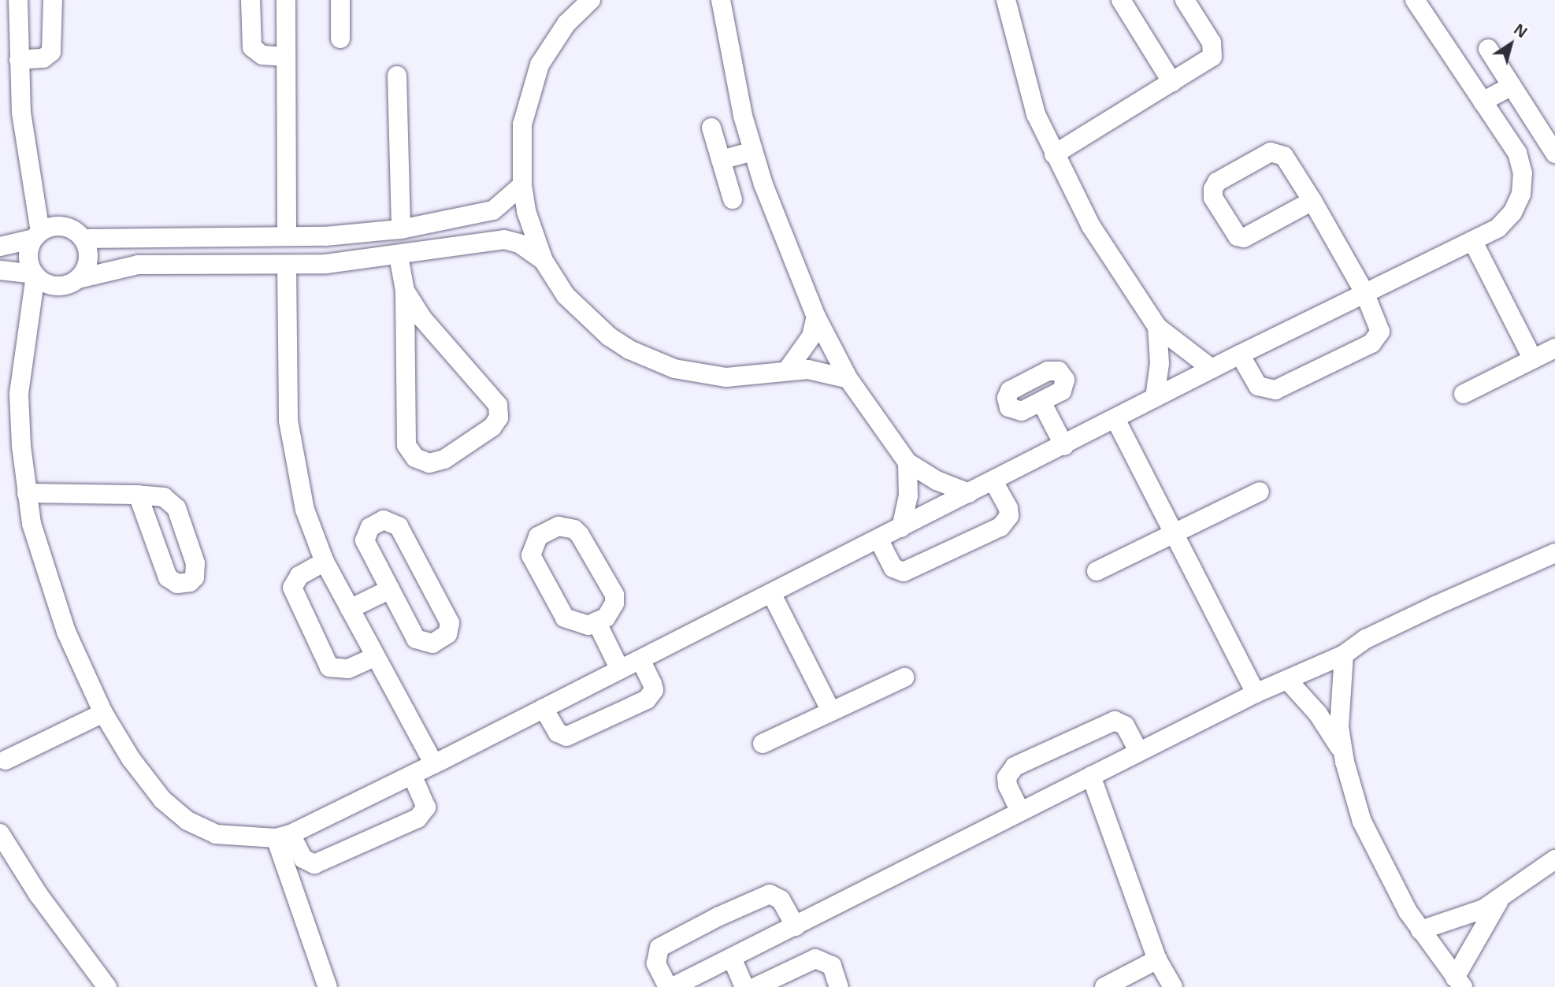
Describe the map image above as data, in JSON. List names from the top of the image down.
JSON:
{
  "north": "top right"
}
